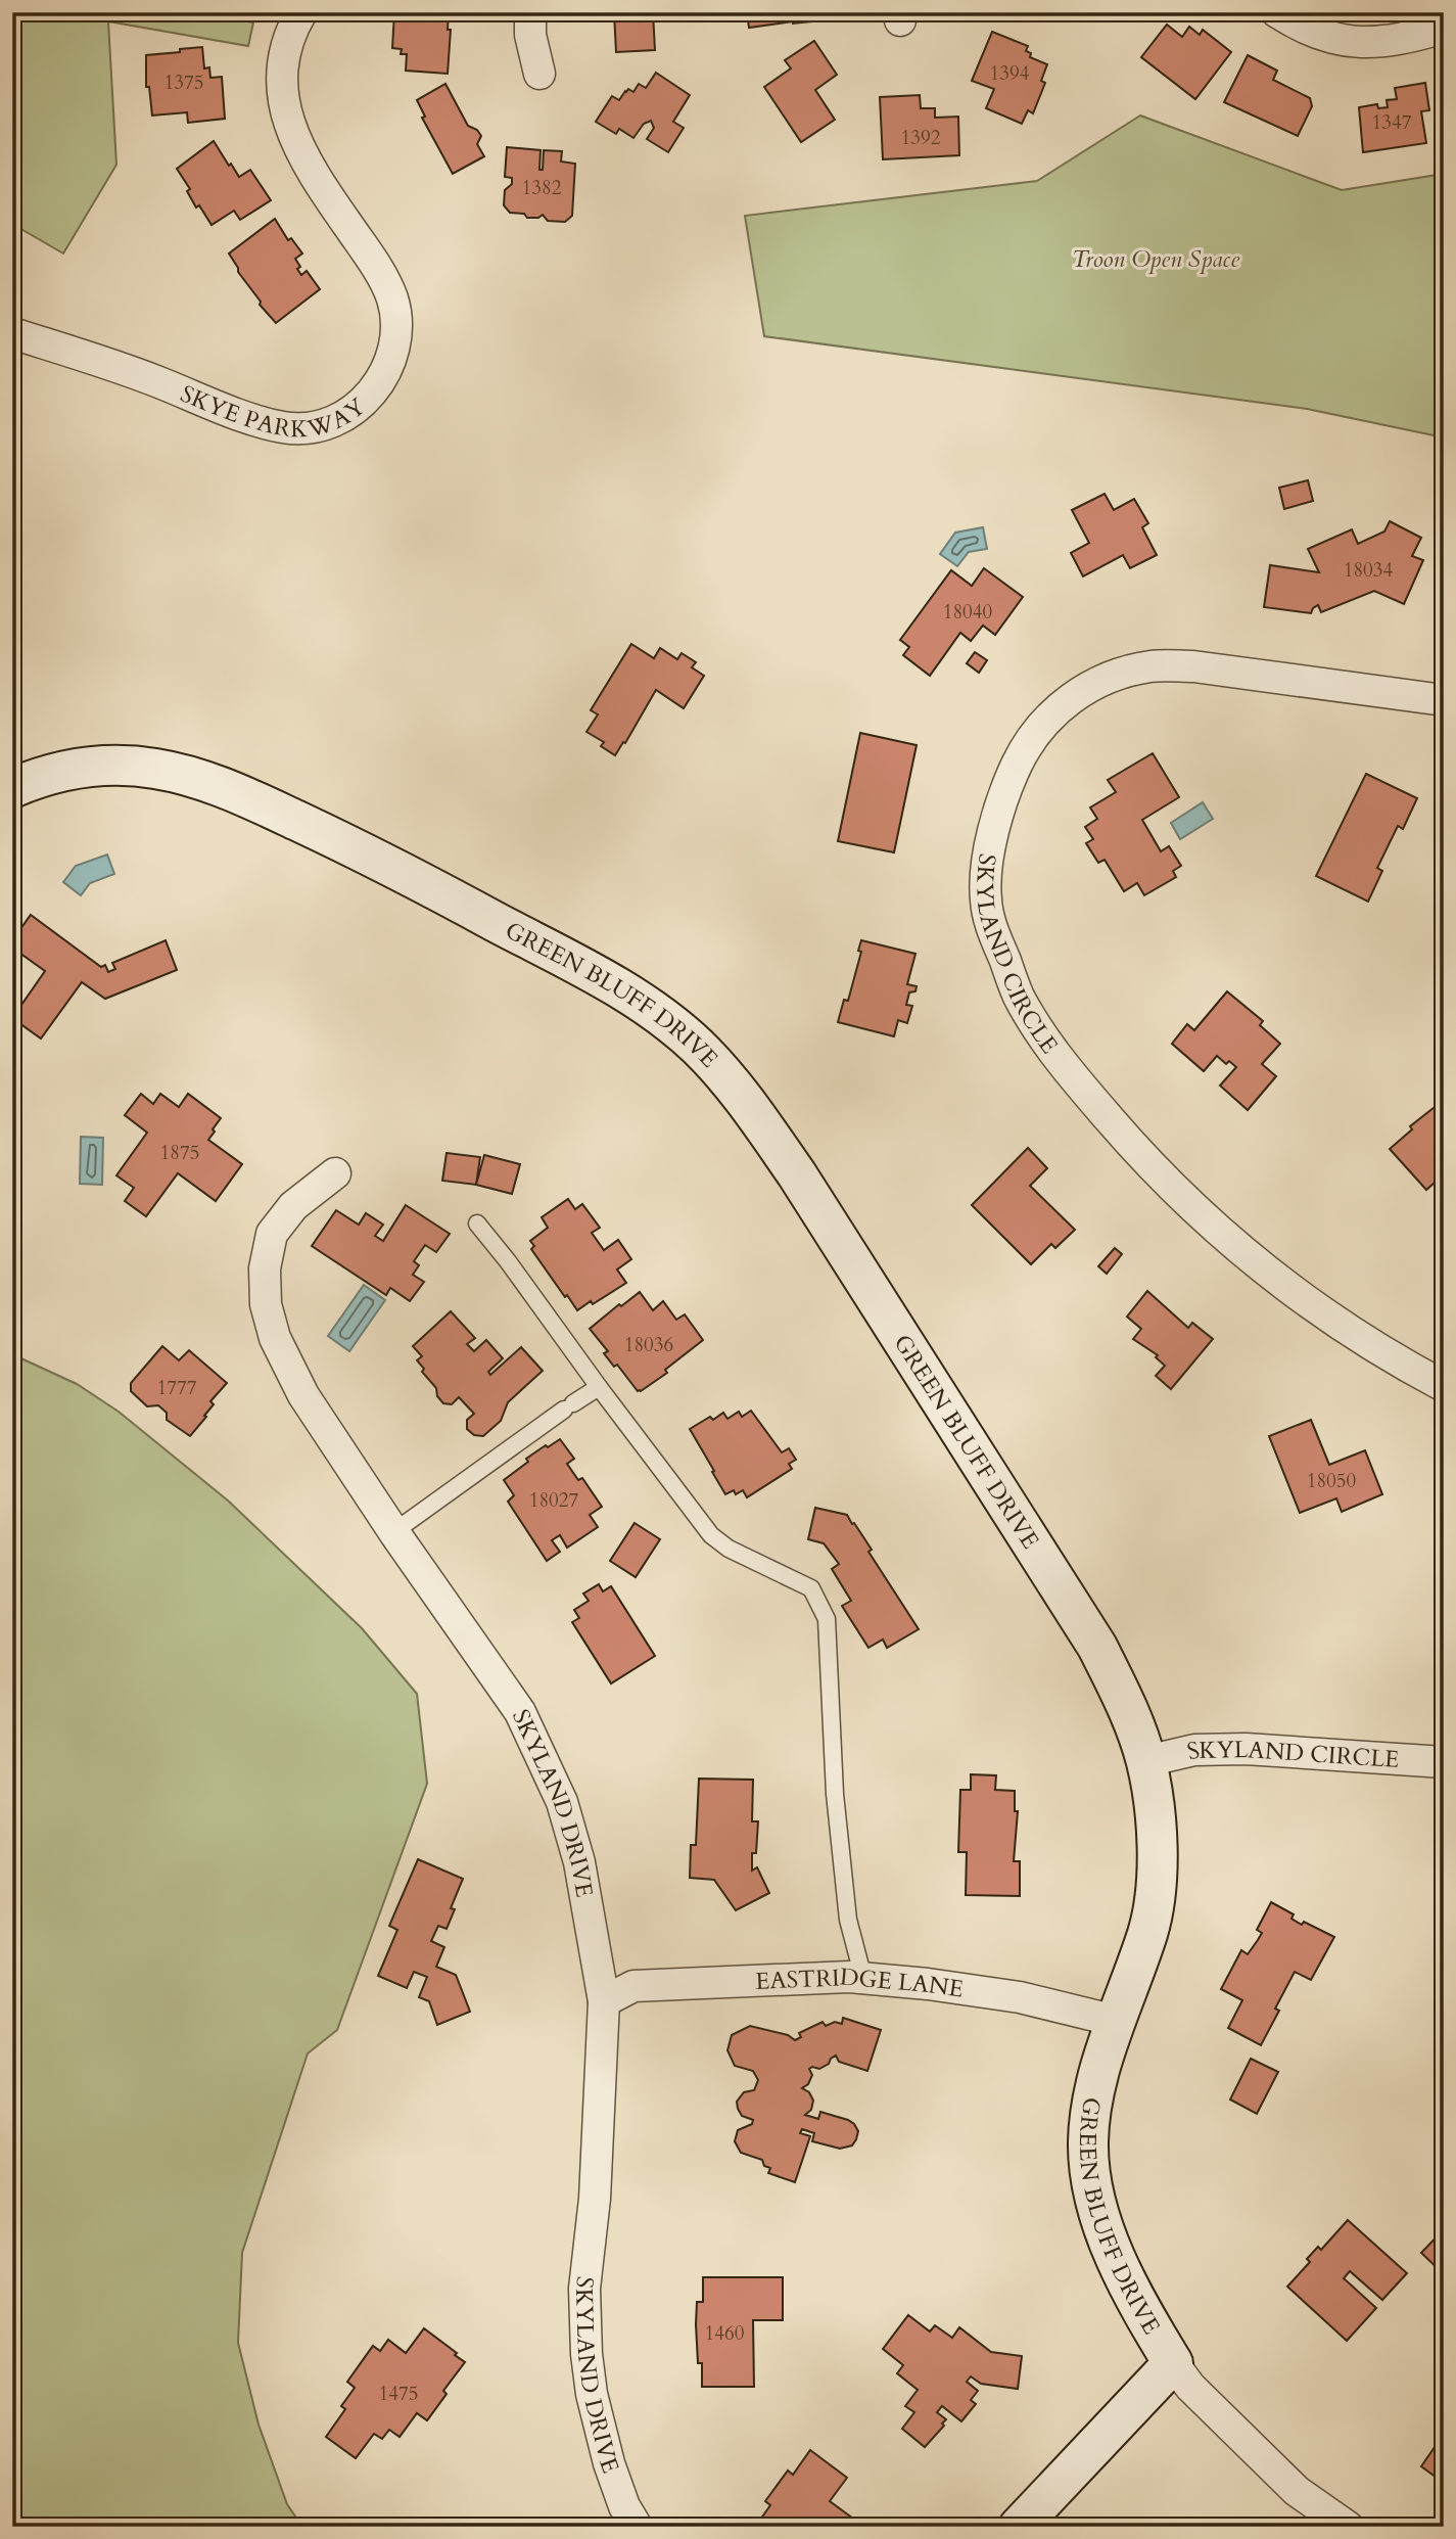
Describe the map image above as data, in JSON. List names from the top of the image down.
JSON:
{
  "streets": {
    "street": [
      "SKYE PARKWAY",
      "SKYLAND CIRCLE",
      "GREEN BLUFF DRIVE",
      "SKYLAND DRIVE",
      "EASTRIDGE LANE"
    ]
  },
  "crossings": [
    ["SKYLAND CIRCLE", "GREEN BLUFF DRIVE"],
    ["GREEN BLUFF DRIVE", "EASTRIDGE LANE"],
    ["SKYLAND DRIVE", "EASTRIDGE LANE"]
  ],
  "parks": ["Troon Open Space"],
  "house_numbers": [
    "1394",
    "1375",
    "1347",
    "1392",
    "1382",
    "18034",
    "18040",
    "1875",
    "18036",
    "1777",
    "18050",
    "18027",
    "1460",
    "1475"
  ]
}
